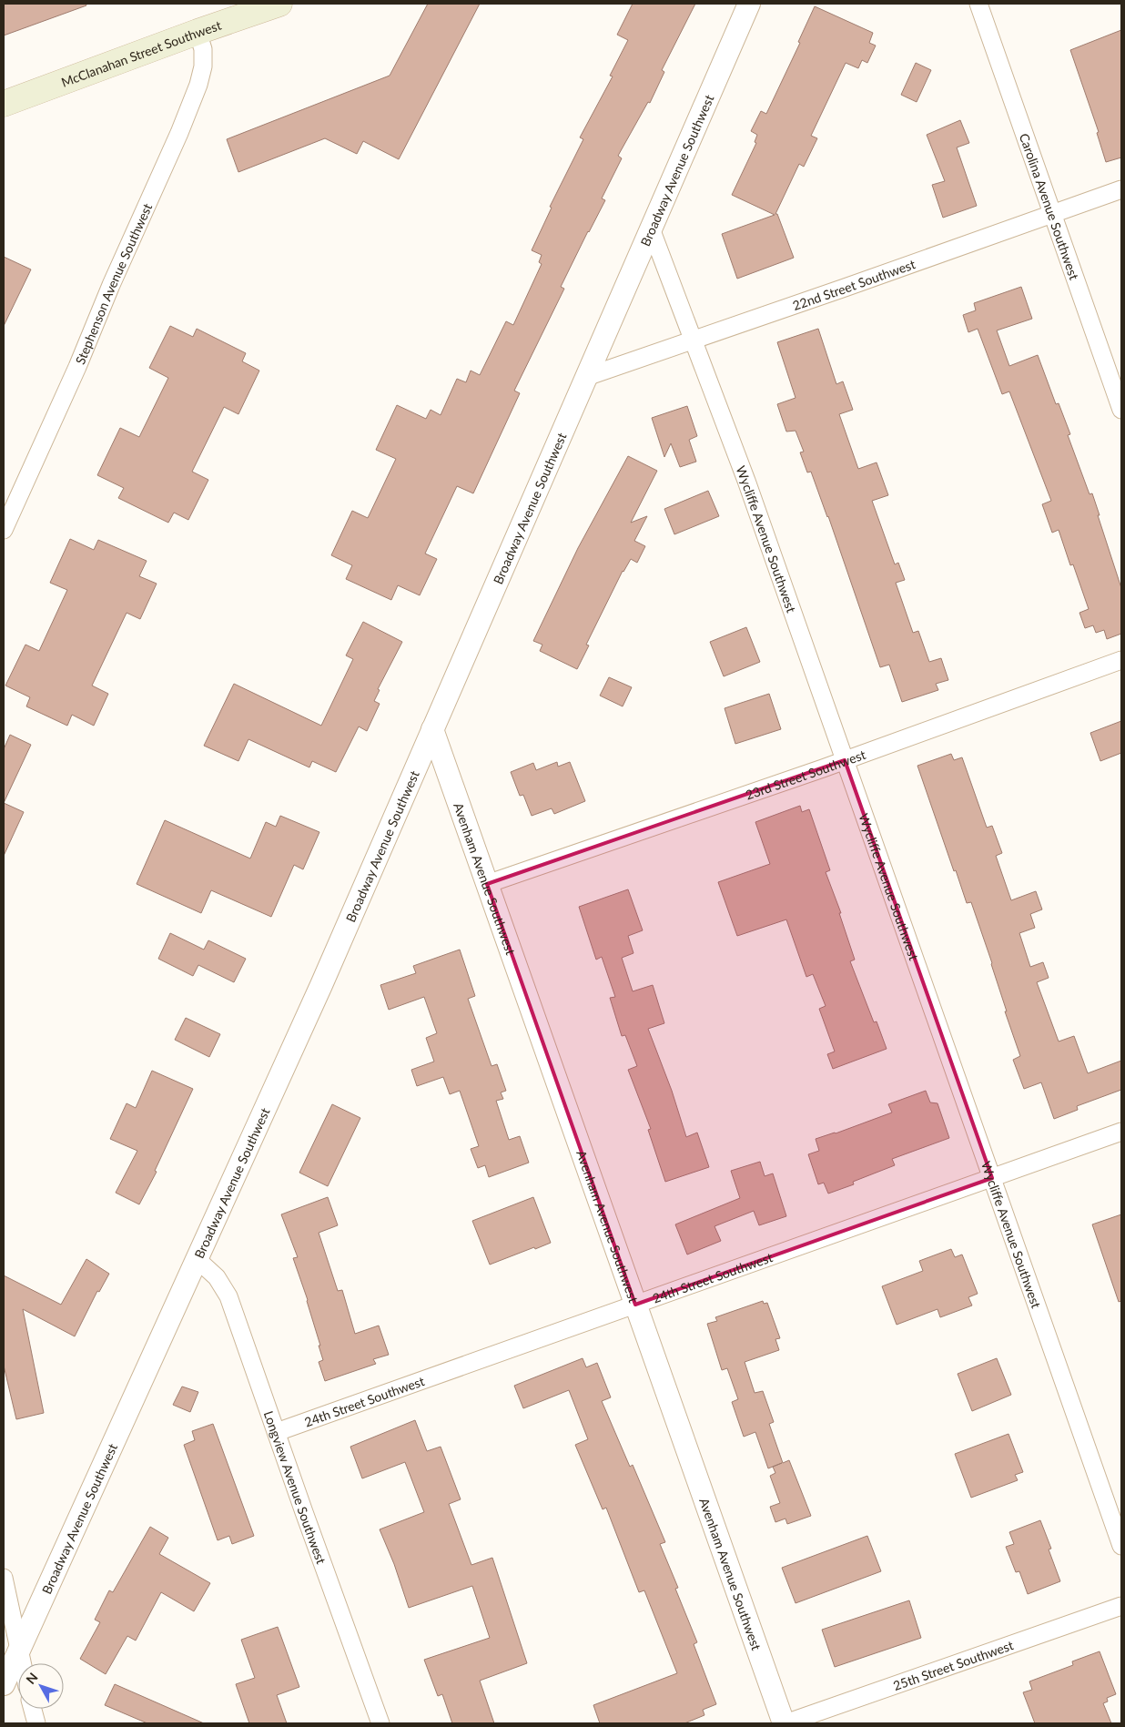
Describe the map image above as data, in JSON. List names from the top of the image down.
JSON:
{
  "streets": {
    "main road": ["McClanahan Street Southwest"],
    "street": [
      "Broadway Avenue Southwest",
      "Carolina Avenue Southwest",
      "Stephenson Avenue Southwest",
      "22nd Street Southwest",
      "Wycliffe Avenue Southwest",
      "23rd Street Southwest",
      "Avenham Avenue Southwest",
      "24th Street Southwest",
      "Longview Avenue Southwest",
      "25th Street Southwest"
    ]
  },
  "crossings": [
    ["McClanahan Street Southwest", "Stephenson Avenue Southwest"],
    ["Broadway Avenue Southwest", "22nd Street Southwest"],
    ["Broadway Avenue Southwest", "Wycliffe Avenue Southwest"],
    ["Broadway Avenue Southwest", "Avenham Avenue Southwest"],
    ["Broadway Avenue Southwest", "Longview Avenue Southwest"],
    ["Carolina Avenue Southwest", "22nd Street Southwest"],
    ["22nd Street Southwest", "Wycliffe Avenue Southwest"],
    ["Wycliffe Avenue Southwest", "23rd Street Southwest"],
    ["Wycliffe Avenue Southwest", "24th Street Southwest"],
    ["23rd Street Southwest", "Avenham Avenue Southwest"],
    ["Avenham Avenue Southwest", "24th Street Southwest"],
    ["Avenham Avenue Southwest", "25th Street Southwest"],
    ["24th Street Southwest", "Longview Avenue Southwest"]
  ],
  "north": "top left"
}
